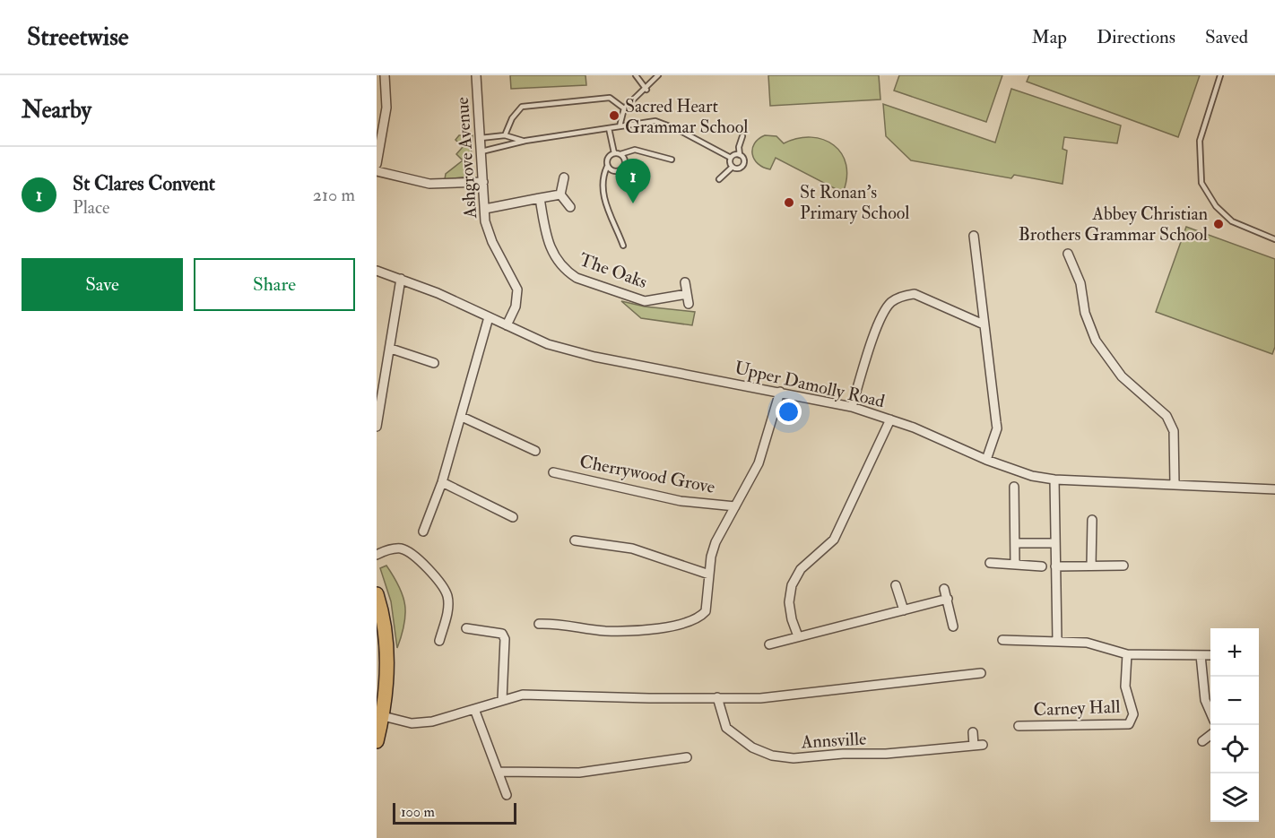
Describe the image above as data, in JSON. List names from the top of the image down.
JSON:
{
  "streets": {
    "street": [
      "Ashgrove Avenue",
      "The Oaks",
      "Upper Damolly Road",
      "Cherrywood Grove",
      "Carney Hall",
      "Annsville"
    ]
  },
  "crossings": [
    ["Ashgrove Avenue", "Upper Damolly Road"],
    ["Upper Damolly Road", "Cherrywood Grove"]
  ],
  "places": ["Sacred Heart Grammar School", "St Ronan's Primary School", "Abbey Christian Brothers Grammar School"],
  "scale_bar": "100 m",
  "page": {
    "header": "Streetwise",
    "nav": ["Map", "Directions", "Saved"],
    "heading": "Nearby",
    "list": [
      {
        "mark": "1",
        "name": "St Clares Convent",
        "note": "Place",
        "value": "210 m"
      }
    ],
    "pins": "1",
    "buttons": ["Save", "Share"],
    "map_buttons": ["+", "−"],
    "scale": "100 m"
  }
}
